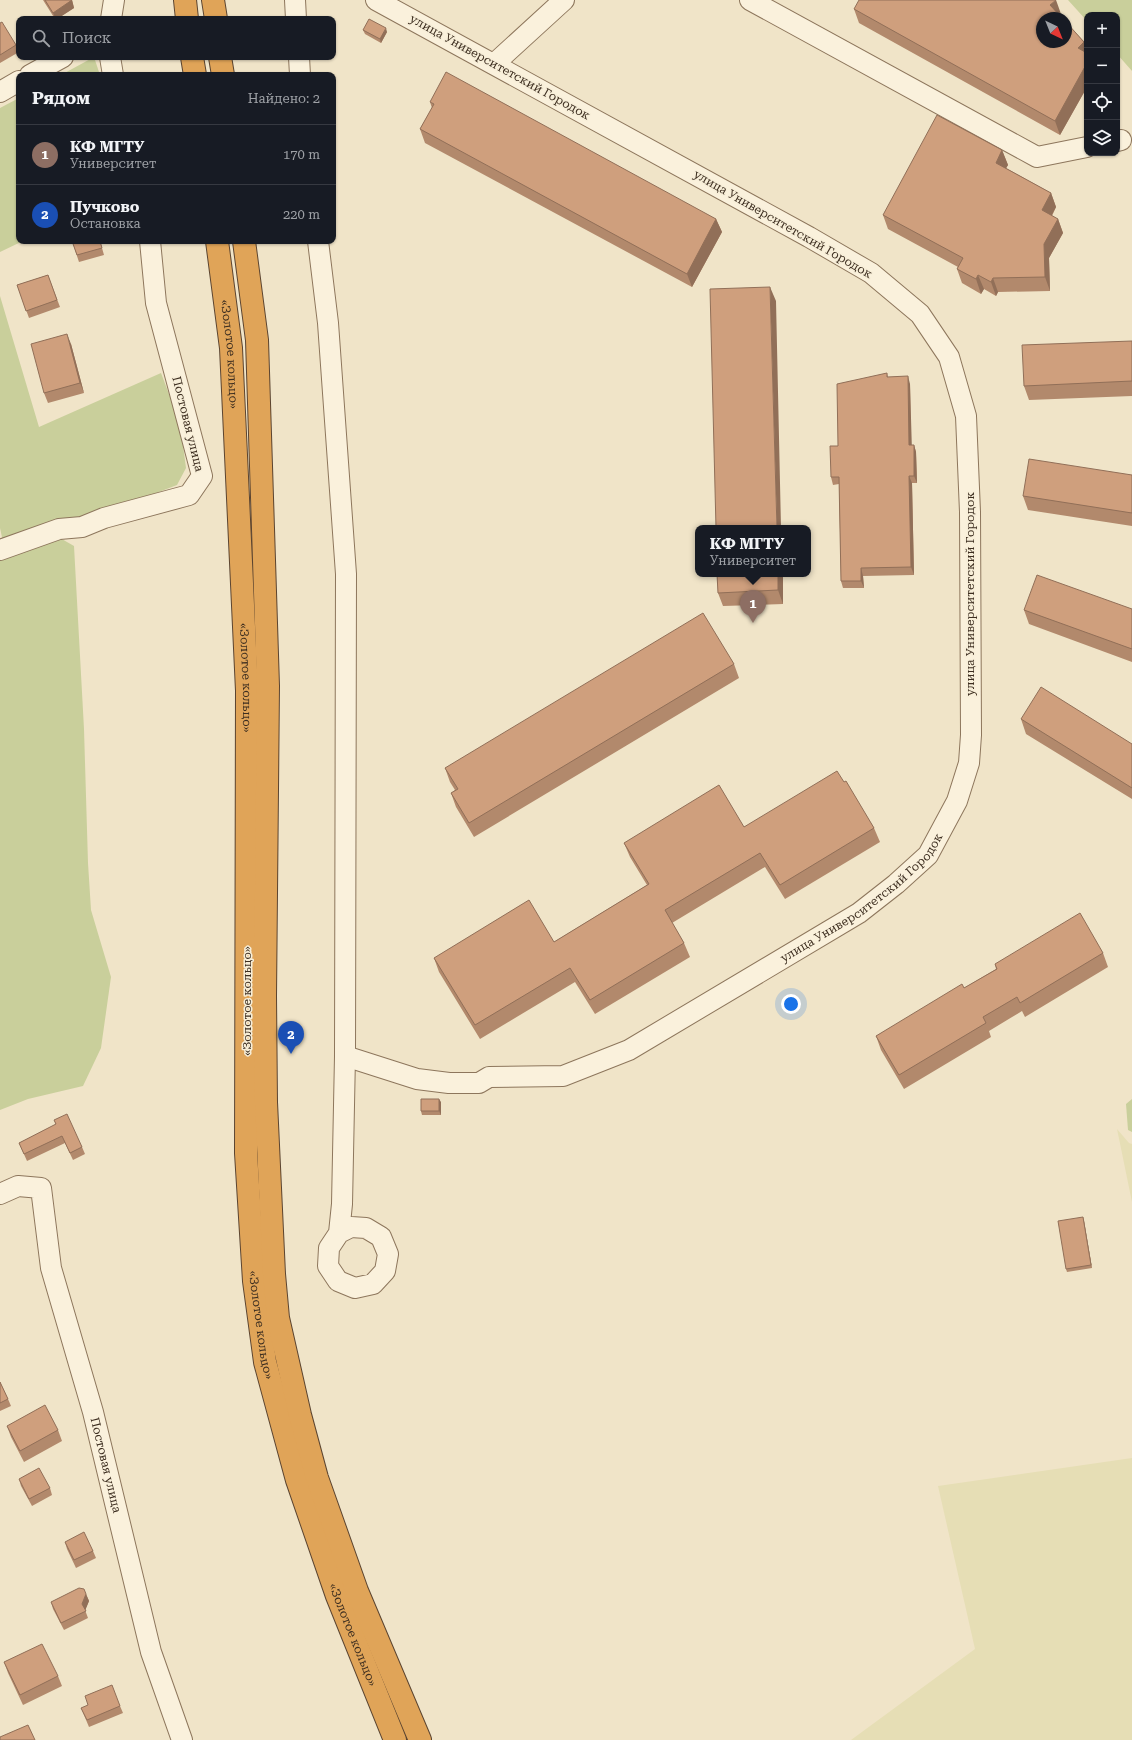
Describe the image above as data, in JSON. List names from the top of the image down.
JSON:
{
  "streets": {
    "highway": ["«Золотое кольцо»"],
    "street": ["улица Университетский Городок", "Постовая улица"]
  },
  "north": "bottom right",
  "page": {
    "map_buttons": ["+", "−"],
    "search": "Поиск",
    "heading": ["Рядом", "Найдено: 2"],
    "list": [
      {
        "mark": "1",
        "name": "КФ МГТУ",
        "note": "Университет",
        "value": "170 m"
      },
      {
        "mark": "2",
        "name": "Пучково",
        "note": "Остановка",
        "value": "220 m"
      }
    ],
    "popup": ["КФ МГТУ", "Университет"],
    "pins": ["1", "2"]
  }
}
